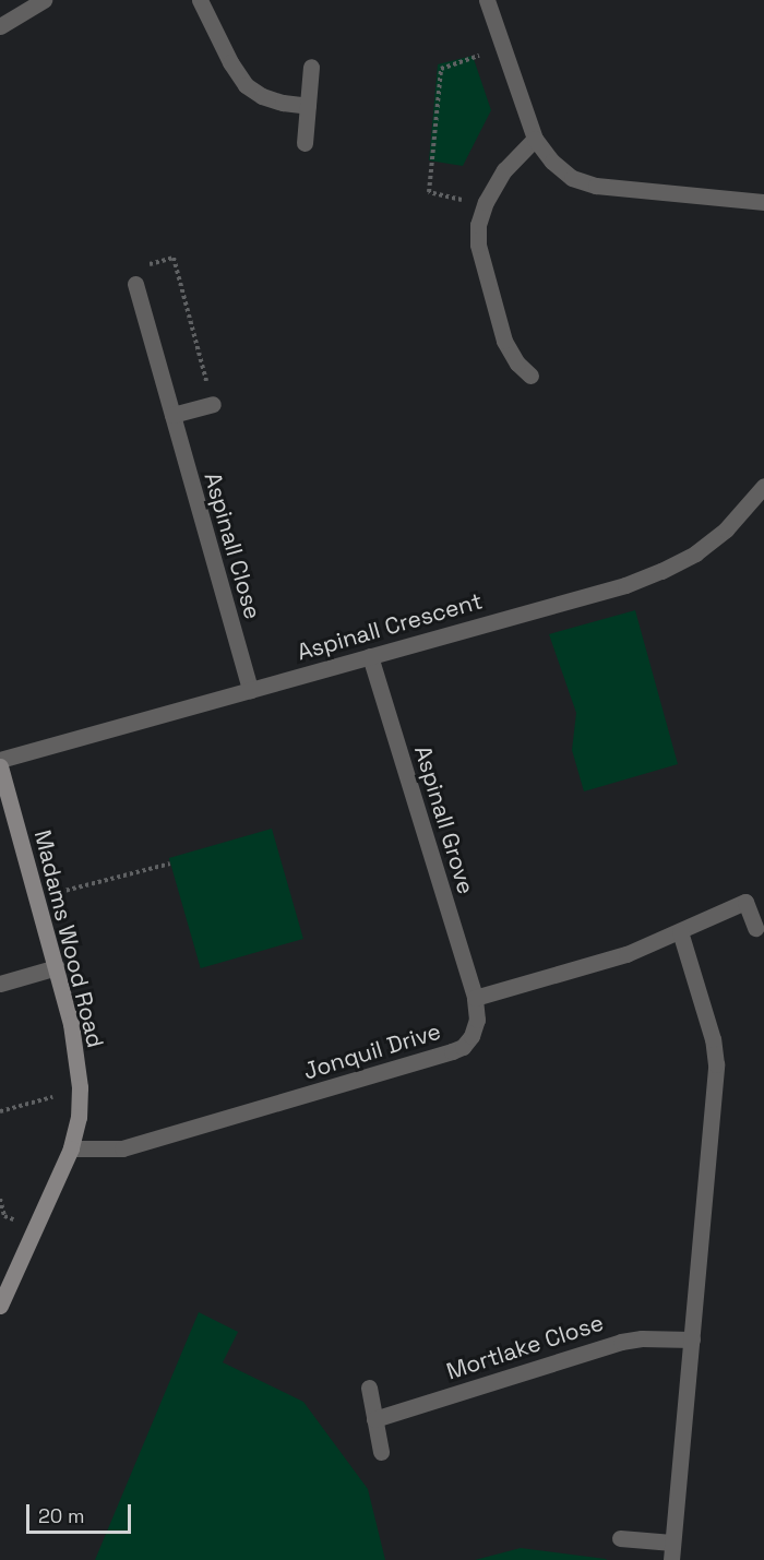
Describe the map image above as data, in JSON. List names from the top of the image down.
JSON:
{
  "streets": {
    "street": [
      "Aspinall Close",
      "Aspinall Crescent",
      "Aspinall Grove",
      "Madams Wood Road",
      "Jonquil Drive",
      "Mortlake Close"
    ]
  },
  "crossings": [
    ["Aspinall Close", "Aspinall Crescent"],
    ["Aspinall Crescent", "Aspinall Grove"],
    ["Aspinall Grove", "Jonquil Drive"],
    ["Madams Wood Road", "Jonquil Drive"]
  ],
  "scale_bar": "20 m"
}
